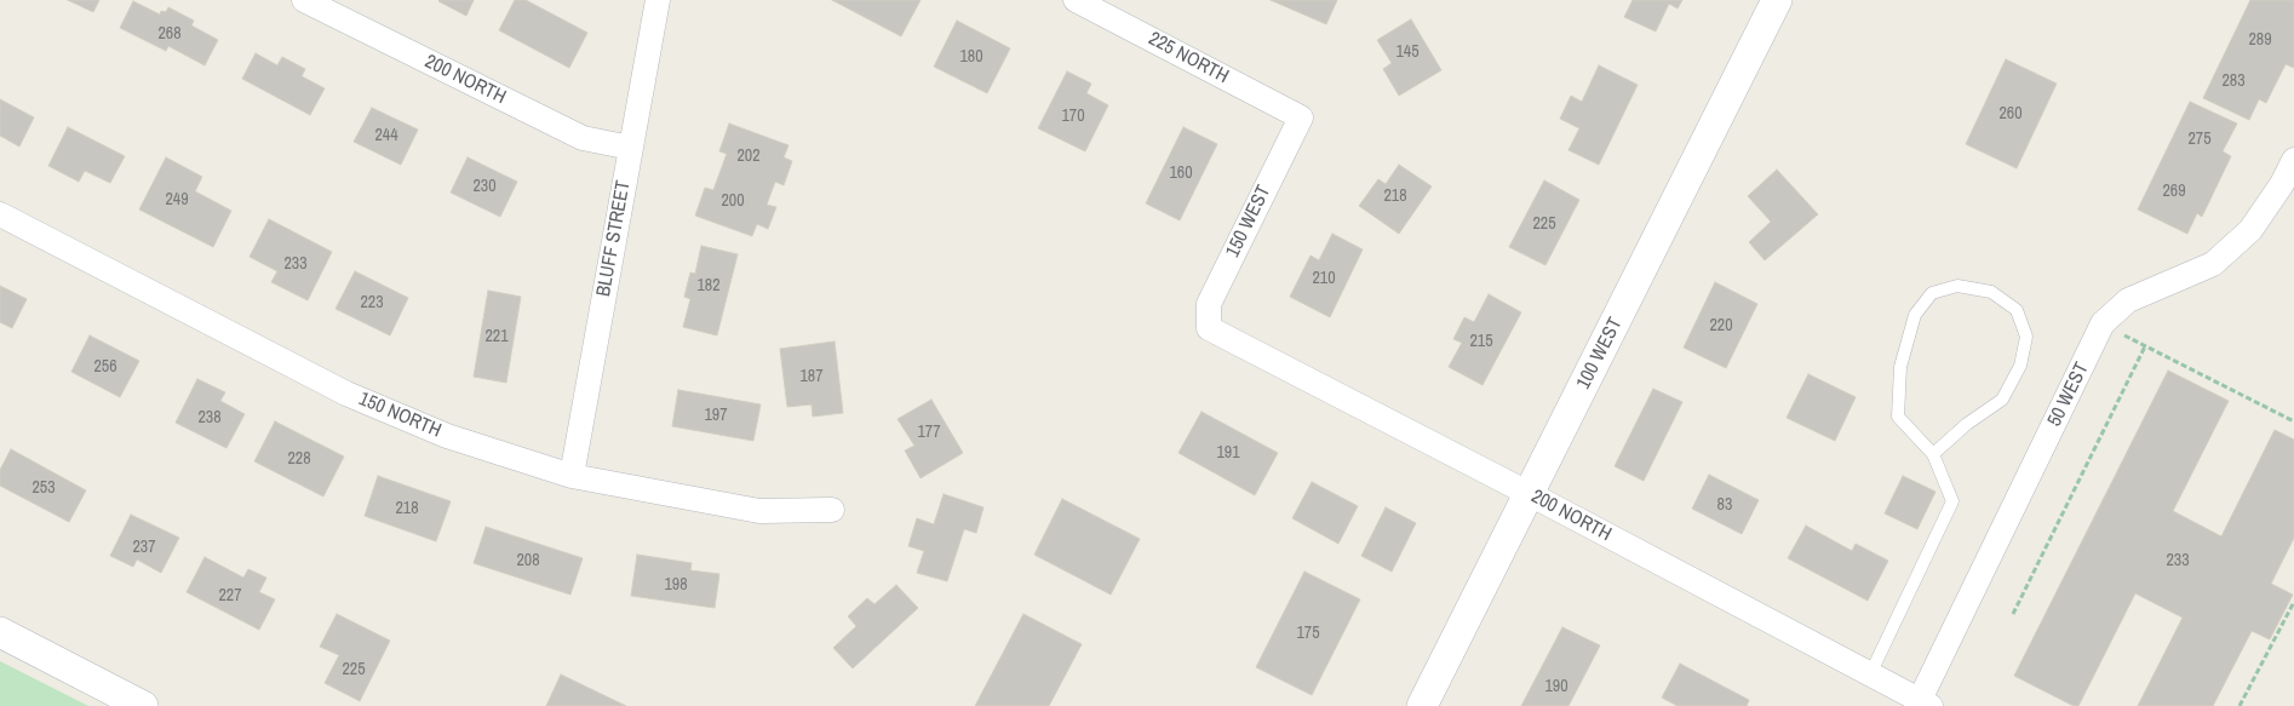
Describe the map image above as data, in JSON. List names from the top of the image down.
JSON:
{
  "streets": {
    "street": [
      "225 NORTH",
      "200 NORTH",
      "150 WEST",
      "BLUFF STREET",
      "100 WEST",
      "50 WEST",
      "150 NORTH"
    ]
  },
  "crossings": [
    ["225 NORTH", "150 WEST"],
    ["200 NORTH", "150 WEST"],
    ["200 NORTH", "BLUFF STREET"],
    ["200 NORTH", "100 WEST"],
    ["200 NORTH", "50 WEST"],
    ["BLUFF STREET", "150 NORTH"]
  ],
  "house_numbers": [
    "268",
    "289",
    "145",
    "180",
    "283",
    "260",
    "170",
    "244",
    "275",
    "202",
    "160",
    "230",
    "269",
    "218",
    "249",
    "200",
    "225",
    "233",
    "210",
    "182",
    "223",
    "220",
    "221",
    "215",
    "256",
    "187",
    "197",
    "238",
    "177",
    "191",
    "228",
    "253",
    "83",
    "218",
    "237",
    "208",
    "233",
    "198",
    "227",
    "175",
    "225",
    "190"
  ]
}
